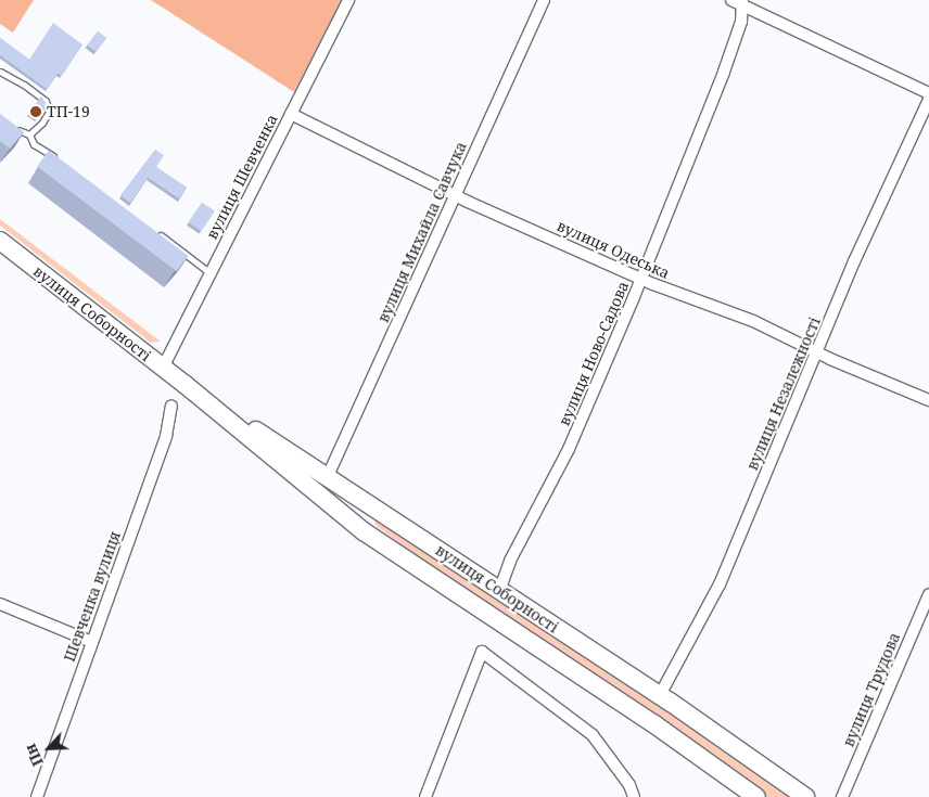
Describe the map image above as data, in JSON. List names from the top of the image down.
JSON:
{
  "streets": {
    "main road": ["вулиця Соборності"],
    "street": [
      "вулиця Шевченка",
      "вулиця Михайла Савчука",
      "вулиця Одеська",
      "вулиця Ново-Садова",
      "вулиця Незалежності",
      "Шевченка вулиця",
      "вулиця Трудова"
    ]
  },
  "crossings": [
    ["вулиця Шевченка", "вулиця Одеська"],
    ["вулиця Шевченка", "вулиця Соборності"],
    ["вулиця Михайла Савчука", "вулиця Одеська"],
    ["вулиця Михайла Савчука", "вулиця Соборності"],
    ["вулиця Одеська", "вулиця Ново-Садова"],
    ["вулиця Одеська", "вулиця Незалежності"],
    ["вулиця Соборності", "вулиця Ново-Садова"],
    ["вулиця Соборності", "вулиця Незалежності"]
  ],
  "places": ["ТП-19"],
  "north": "bottom left"
}
